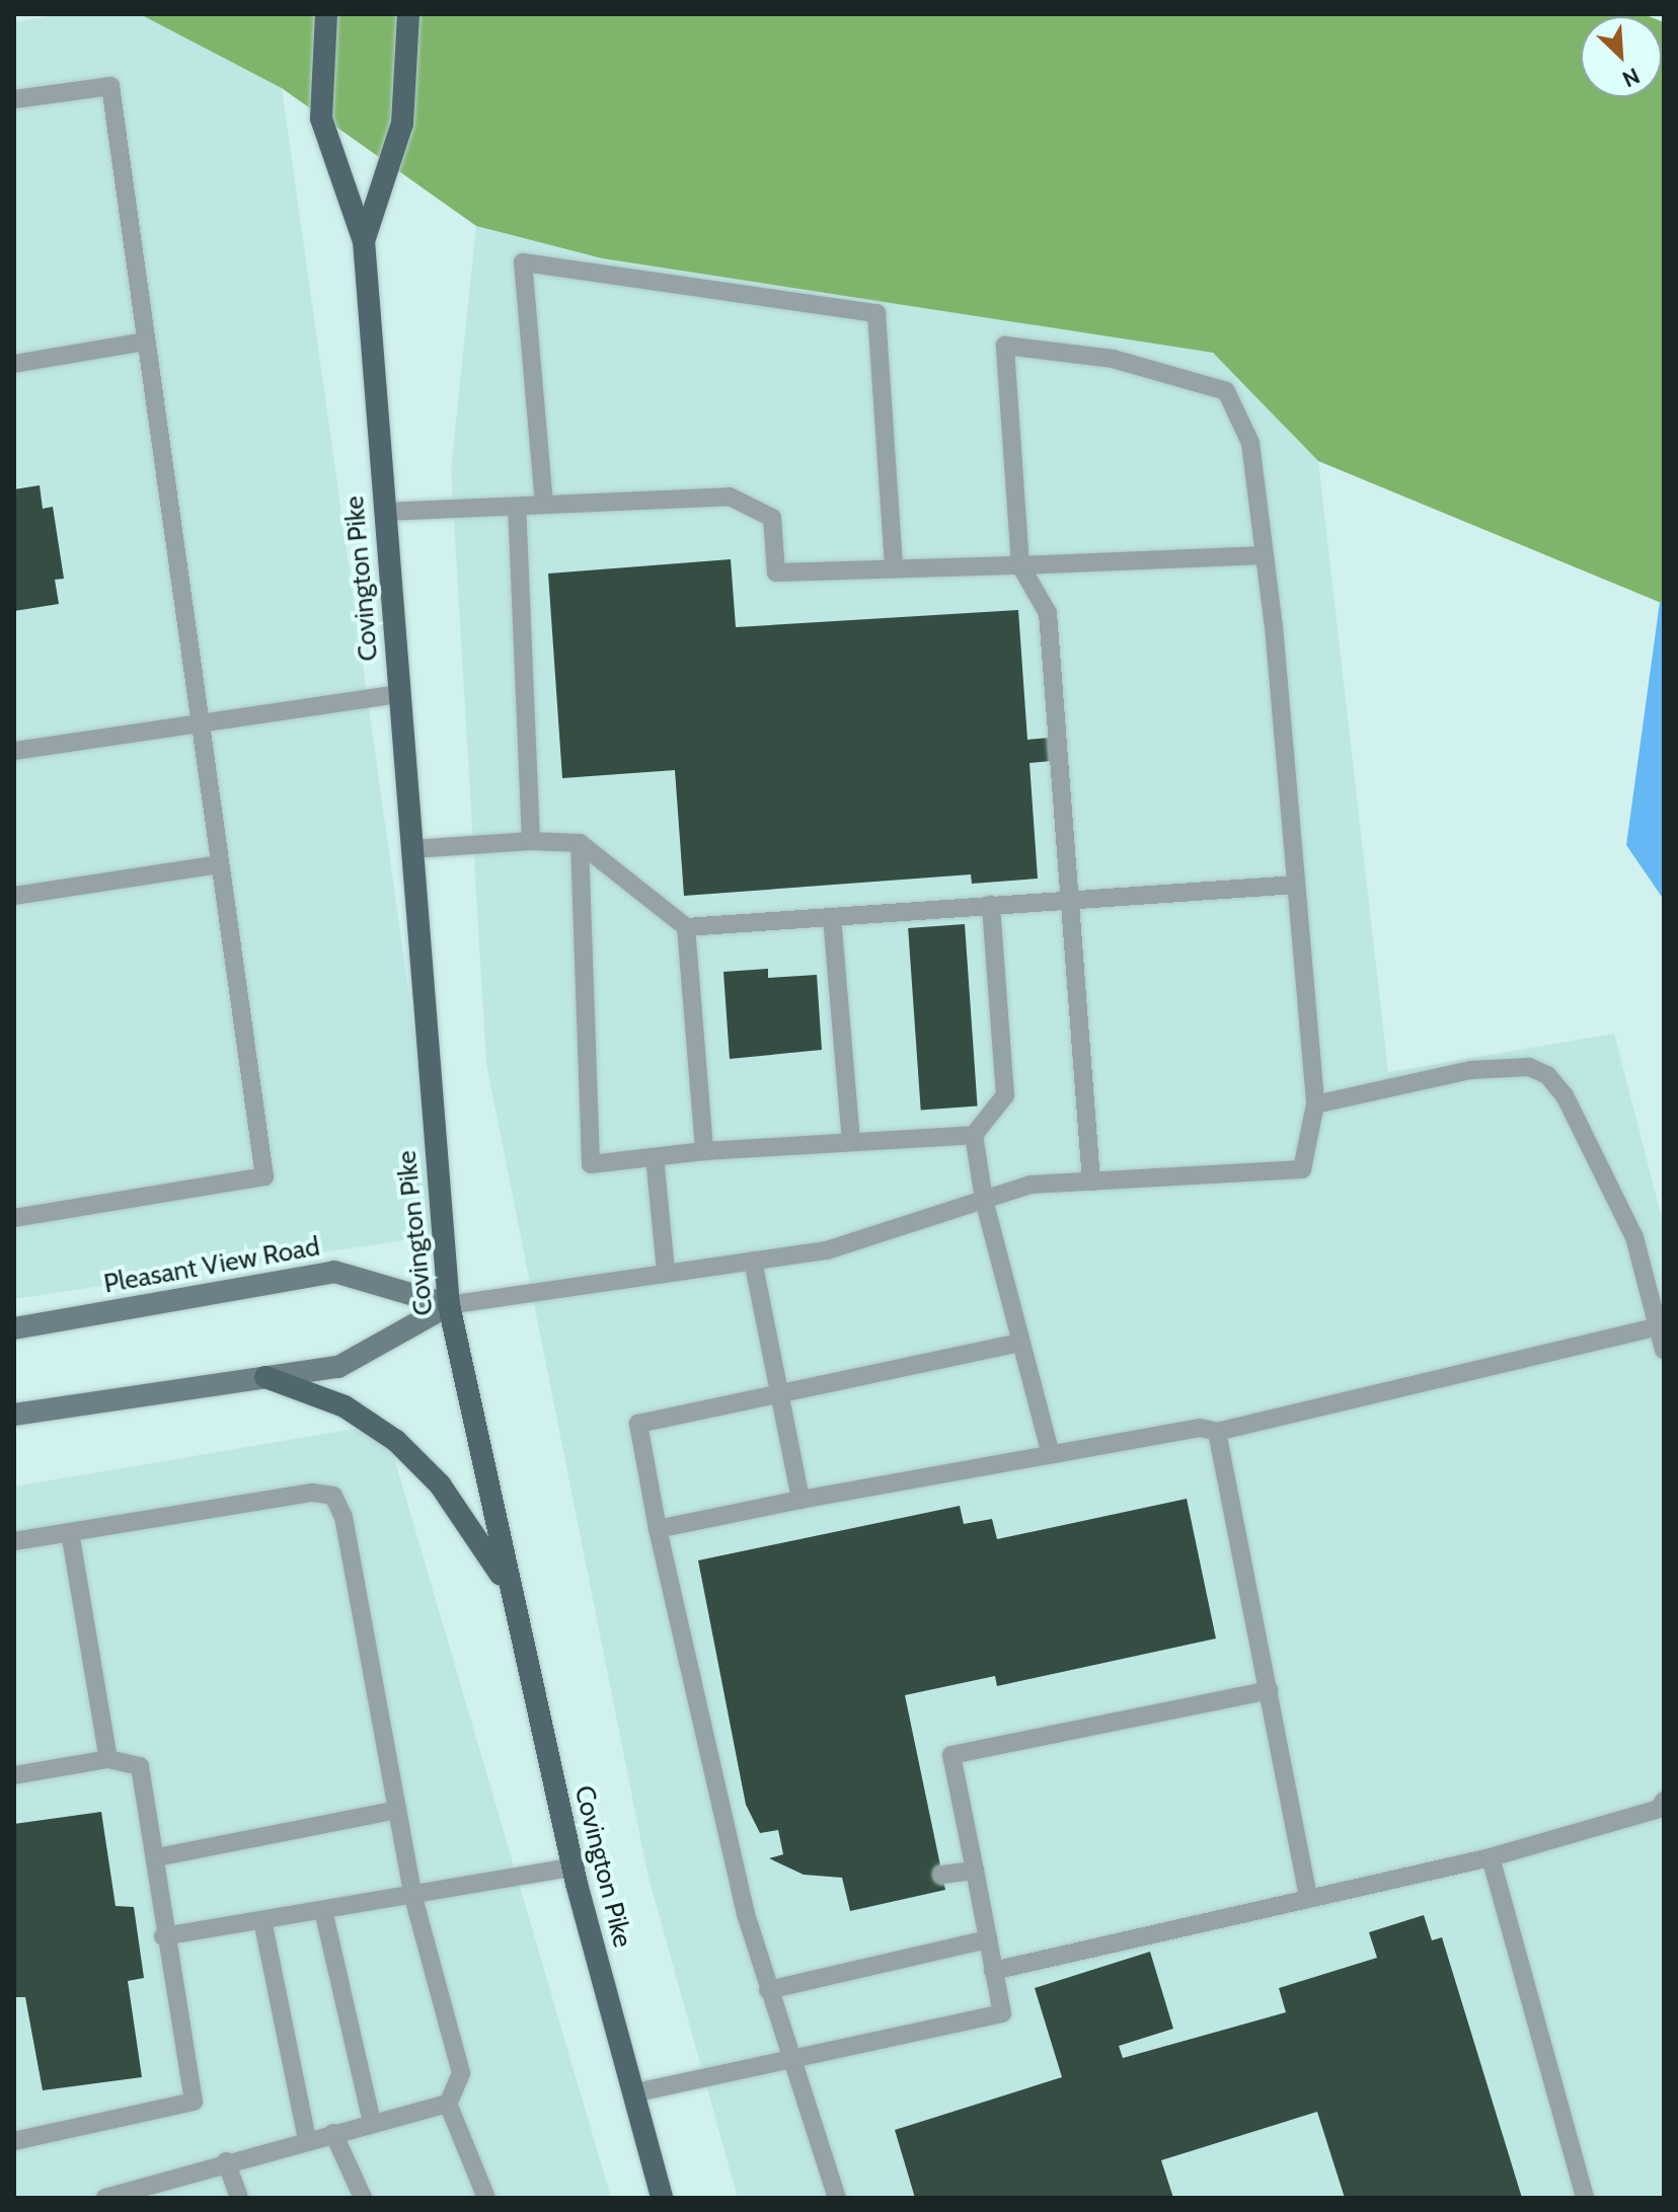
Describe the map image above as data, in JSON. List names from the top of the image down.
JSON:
{
  "streets": {
    "main road": ["Covington Pike", "Pleasant View Road"]
  },
  "crossings": [
    ["Covington Pike", "Pleasant View Road"]
  ],
  "north": "bottom right"
}
